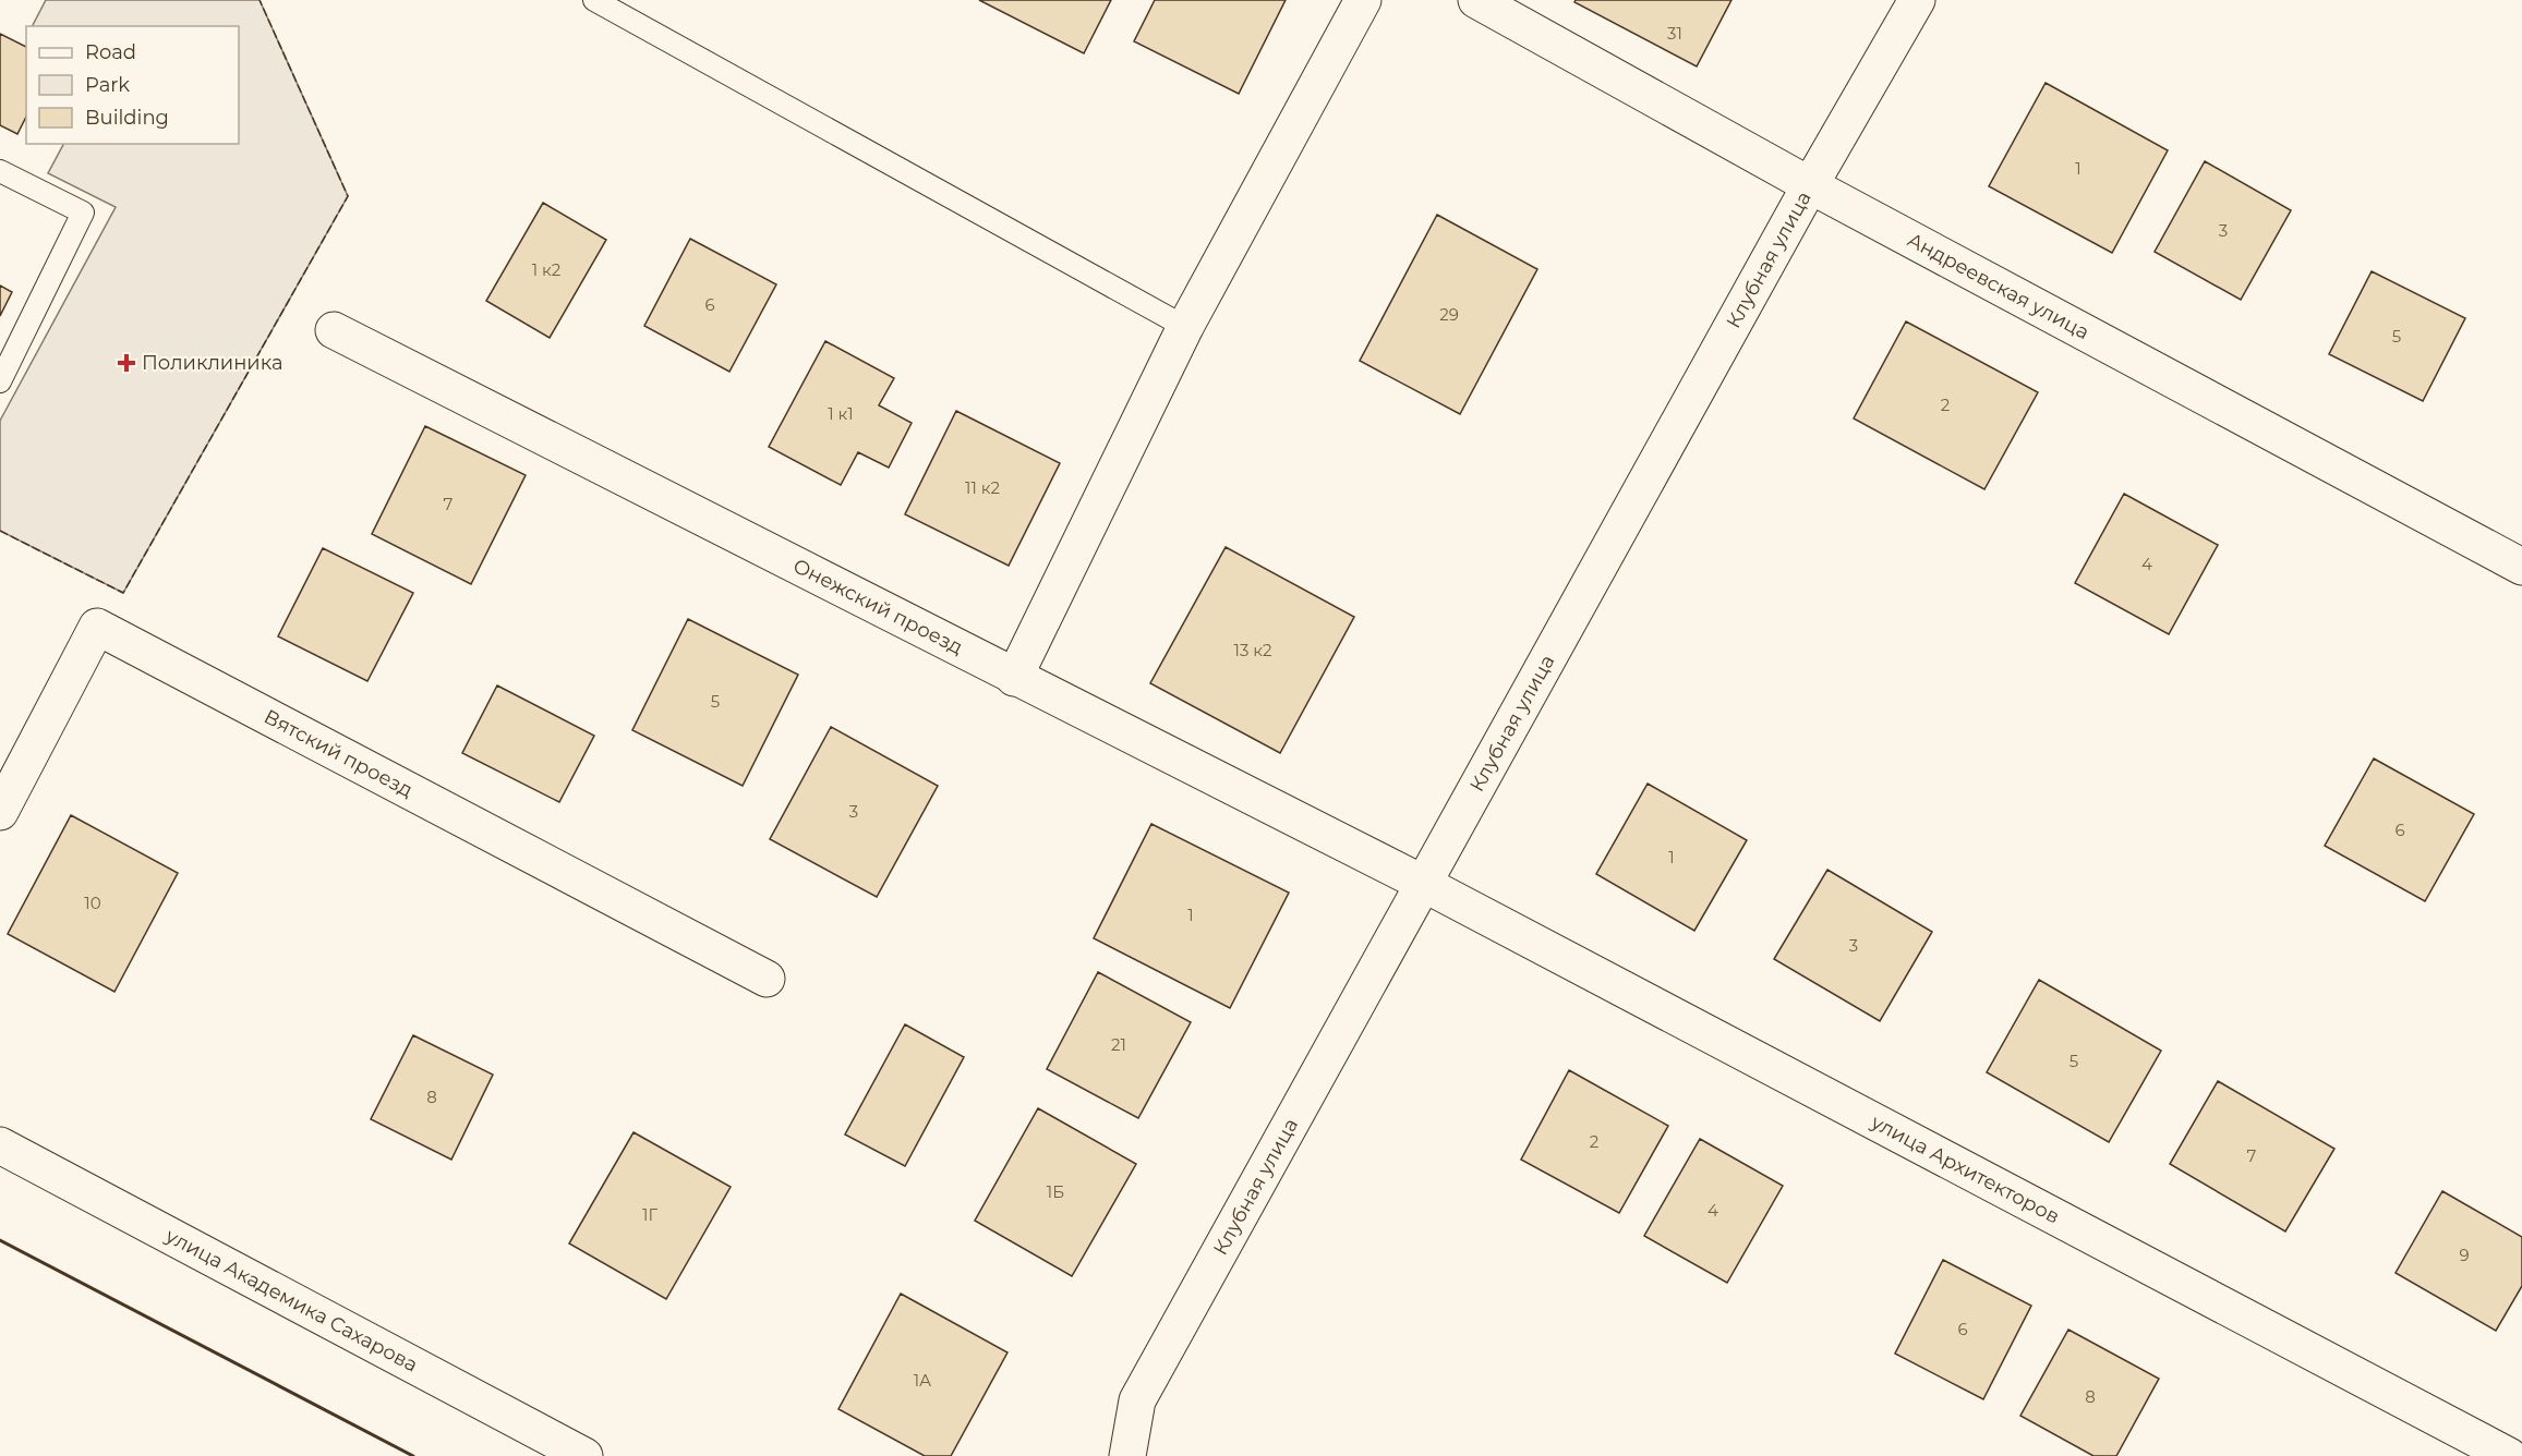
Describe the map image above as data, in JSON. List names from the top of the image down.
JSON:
{
  "streets": {
    "street": [
      "Клубная улица",
      "Андреевская улица",
      "Онежский проезд",
      "Вятский проезд",
      "улица Архитекторов",
      "улица Академика Сахарова"
    ]
  },
  "crossings": [
    ["Клубная улица", "Андреевская улица"],
    ["Клубная улица", "Онежский проезд"],
    ["Клубная улица", "улица Архитекторов"],
    ["Онежский проезд", "улица Архитекторов"]
  ],
  "places": {
    "health": ["Поликлиника"]
  },
  "house_numbers": [
    "31",
    "1",
    "3",
    "1 к2",
    "6",
    "29",
    "5",
    "2",
    "1 к1",
    "11 к2",
    "7",
    "4",
    "13 к2",
    "5",
    "3",
    "6",
    "1",
    "10",
    "1",
    "3",
    "21",
    "5",
    "8",
    "2",
    "7",
    "1Б",
    "4",
    "1Г",
    "9",
    "6",
    "1А",
    "8"
  ],
  "legend": ["Road", "Park", "Building"]
}
